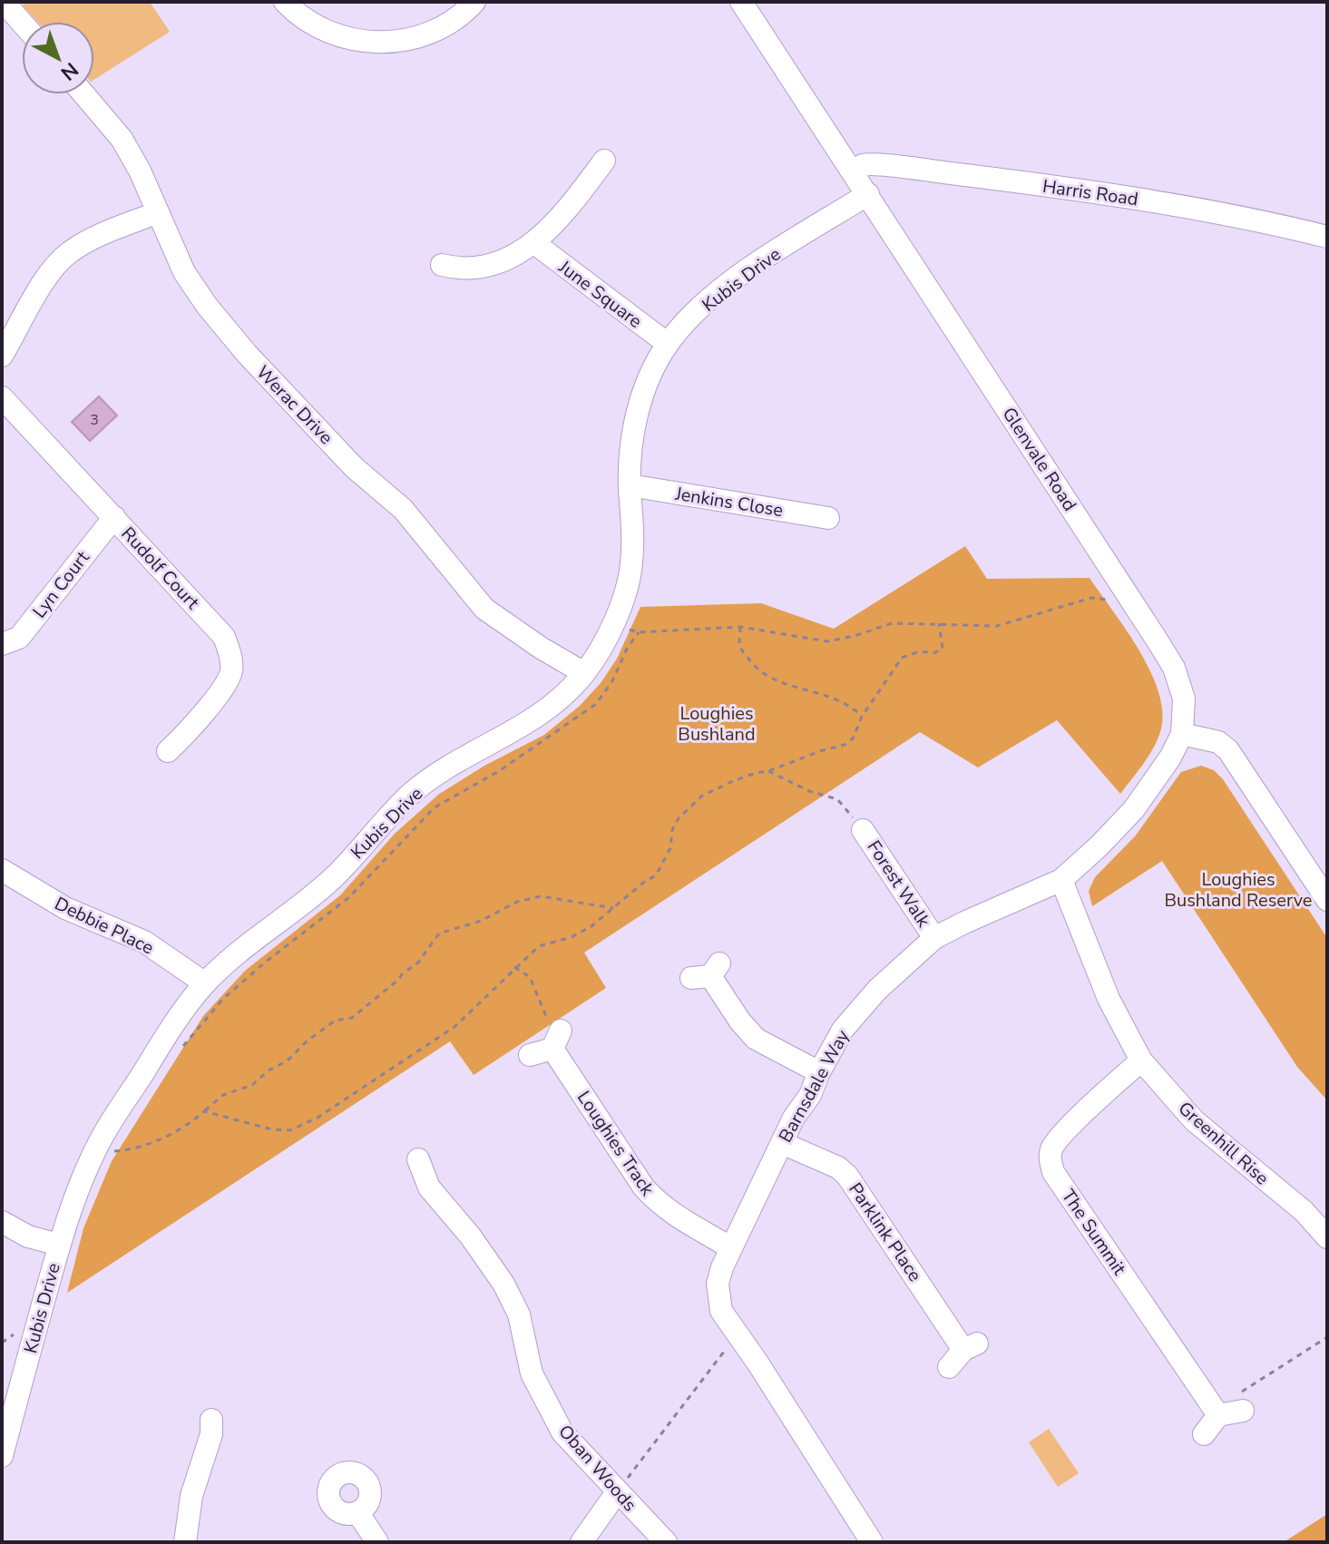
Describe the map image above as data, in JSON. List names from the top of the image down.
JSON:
{
  "streets": {
    "street": [
      "Harris Road",
      "Kubis Drive",
      "June Square",
      "Werac Drive",
      "Glenvale Road",
      "Jenkins Close",
      "Rudolf Court",
      "Lyn Court",
      "Forest Walk",
      "Debbie Place",
      "Barnsdale Way",
      "Loughies Track",
      "Greenhill Rise",
      "Parklink Place",
      "The Summit",
      "Oban Woods"
    ]
  },
  "crossings": [
    ["Harris Road", "Glenvale Road"],
    ["Kubis Drive", "June Square"],
    ["Kubis Drive", "Werac Drive"],
    ["Kubis Drive", "Glenvale Road"],
    ["Kubis Drive", "Jenkins Close"],
    ["Kubis Drive", "Debbie Place"],
    ["Glenvale Road", "Barnsdale Way"],
    ["Rudolf Court", "Lyn Court"],
    ["Forest Walk", "Barnsdale Way"],
    ["Barnsdale Way", "Loughies Track"],
    ["Barnsdale Way", "Greenhill Rise"],
    ["Barnsdale Way", "Parklink Place"],
    ["Greenhill Rise", "The Summit"]
  ],
  "parks": ["Loughies Bushland", "Loughies Bushland Reserve"],
  "house_numbers": ["3"],
  "north": "bottom right"
}
